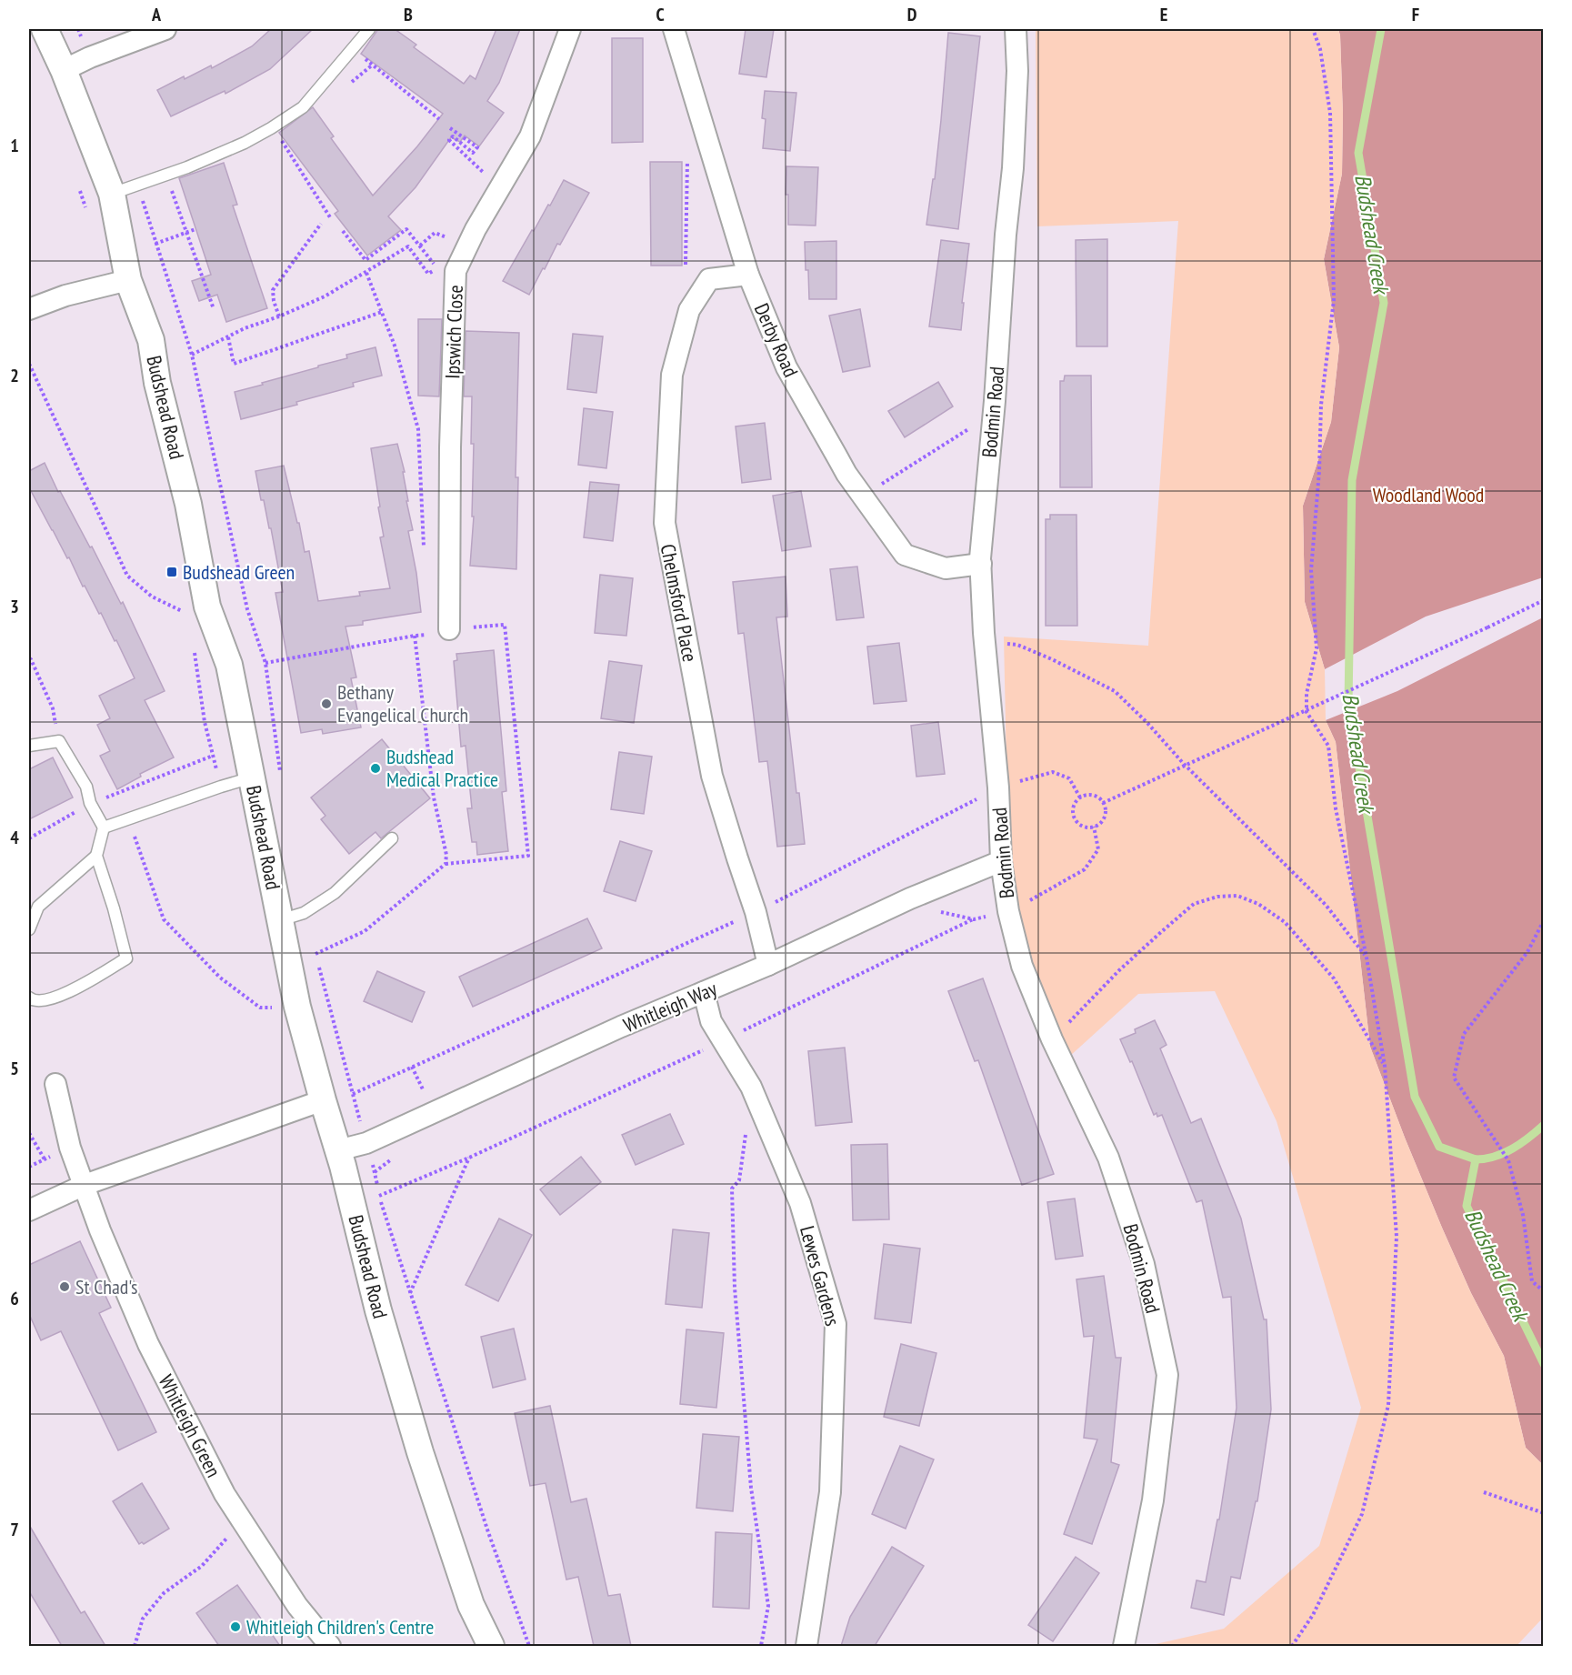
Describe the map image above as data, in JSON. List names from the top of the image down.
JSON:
{
  "streets": {
    "street": [
      "Ipswich Close",
      "Derby Road",
      "Budshead Road",
      "Bodmin Road",
      "Chelmsford Place",
      "Whitleigh Way",
      "Lewes Gardens",
      "Whitleigh Green"
    ]
  },
  "crossings": [
    ["Derby Road", "Bodmin Road"],
    ["Derby Road", "Chelmsford Place"],
    ["Budshead Road", "Whitleigh Way"],
    ["Bodmin Road", "Whitleigh Way"],
    ["Chelmsford Place", "Whitleigh Way"],
    ["Whitleigh Way", "Lewes Gardens"]
  ],
  "water": ["Budshead Creek"],
  "parks": ["Woodland Wood"],
  "places": {
    "transit": ["Budshead Green"],
    "other": [
      "Bethany Evangelical Church",
      "Budshead Medical Practice",
      "St Chad's",
      "Whitleigh Children's Centre"
    ]
  },
  "grid": {
    "columns": [
      "A",
      "B",
      "C",
      "D",
      "E",
      "F"
    ],
    "rows": [
      "1",
      "2",
      "3",
      "4",
      "5",
      "6",
      "7"
    ]
  }
}
